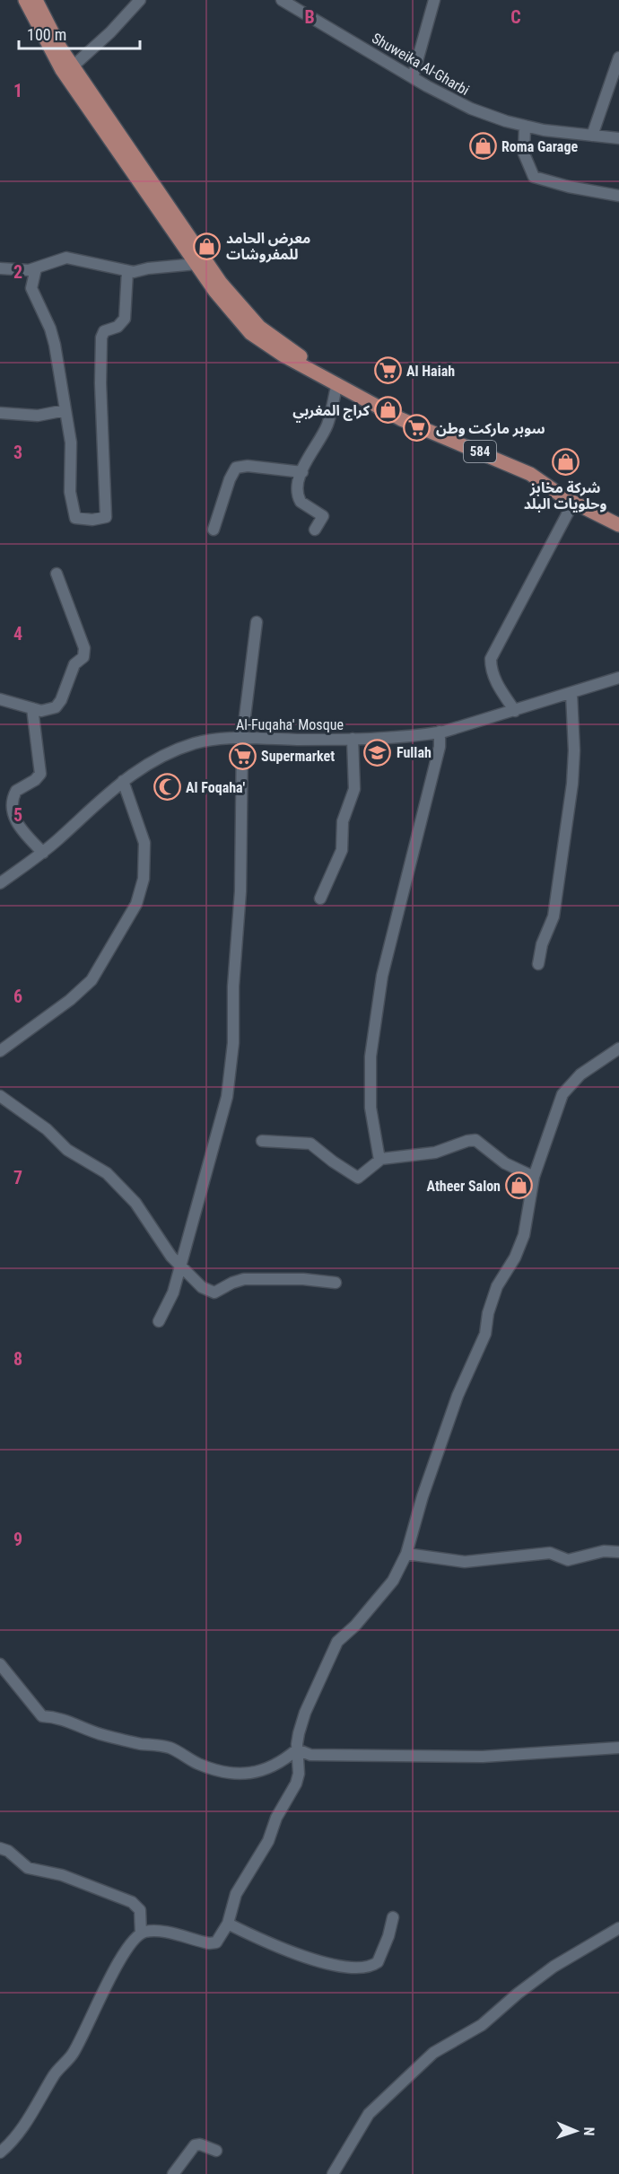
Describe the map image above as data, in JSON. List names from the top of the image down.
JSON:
{
  "streets": {
    "main road": ["584"],
    "street": ["Shuweika Al-Gharbi", "Al-Fuqaha' Mosque"]
  },
  "places": {
    "shop": [
      "Roma Garage",
      "معرض الحامد للمفروشات",
      "كراج المغربي",
      "شركة مخابز وحلويات البلد",
      "Atheer Salon"
    ],
    "supermarket": ["Al Haiah", "سوبر ماركت وطن", "Supermarket"],
    "school or university": ["Fullah"],
    "mosque": ["Al Foqaha'"]
  },
  "scale_bar": "100 m",
  "north": "right",
  "grid": {
    "columns": ["B", "C"],
    "rows": [
      "1",
      "2",
      "3",
      "4",
      "5",
      "6",
      "7",
      "8",
      "9"
    ]
  }
}
